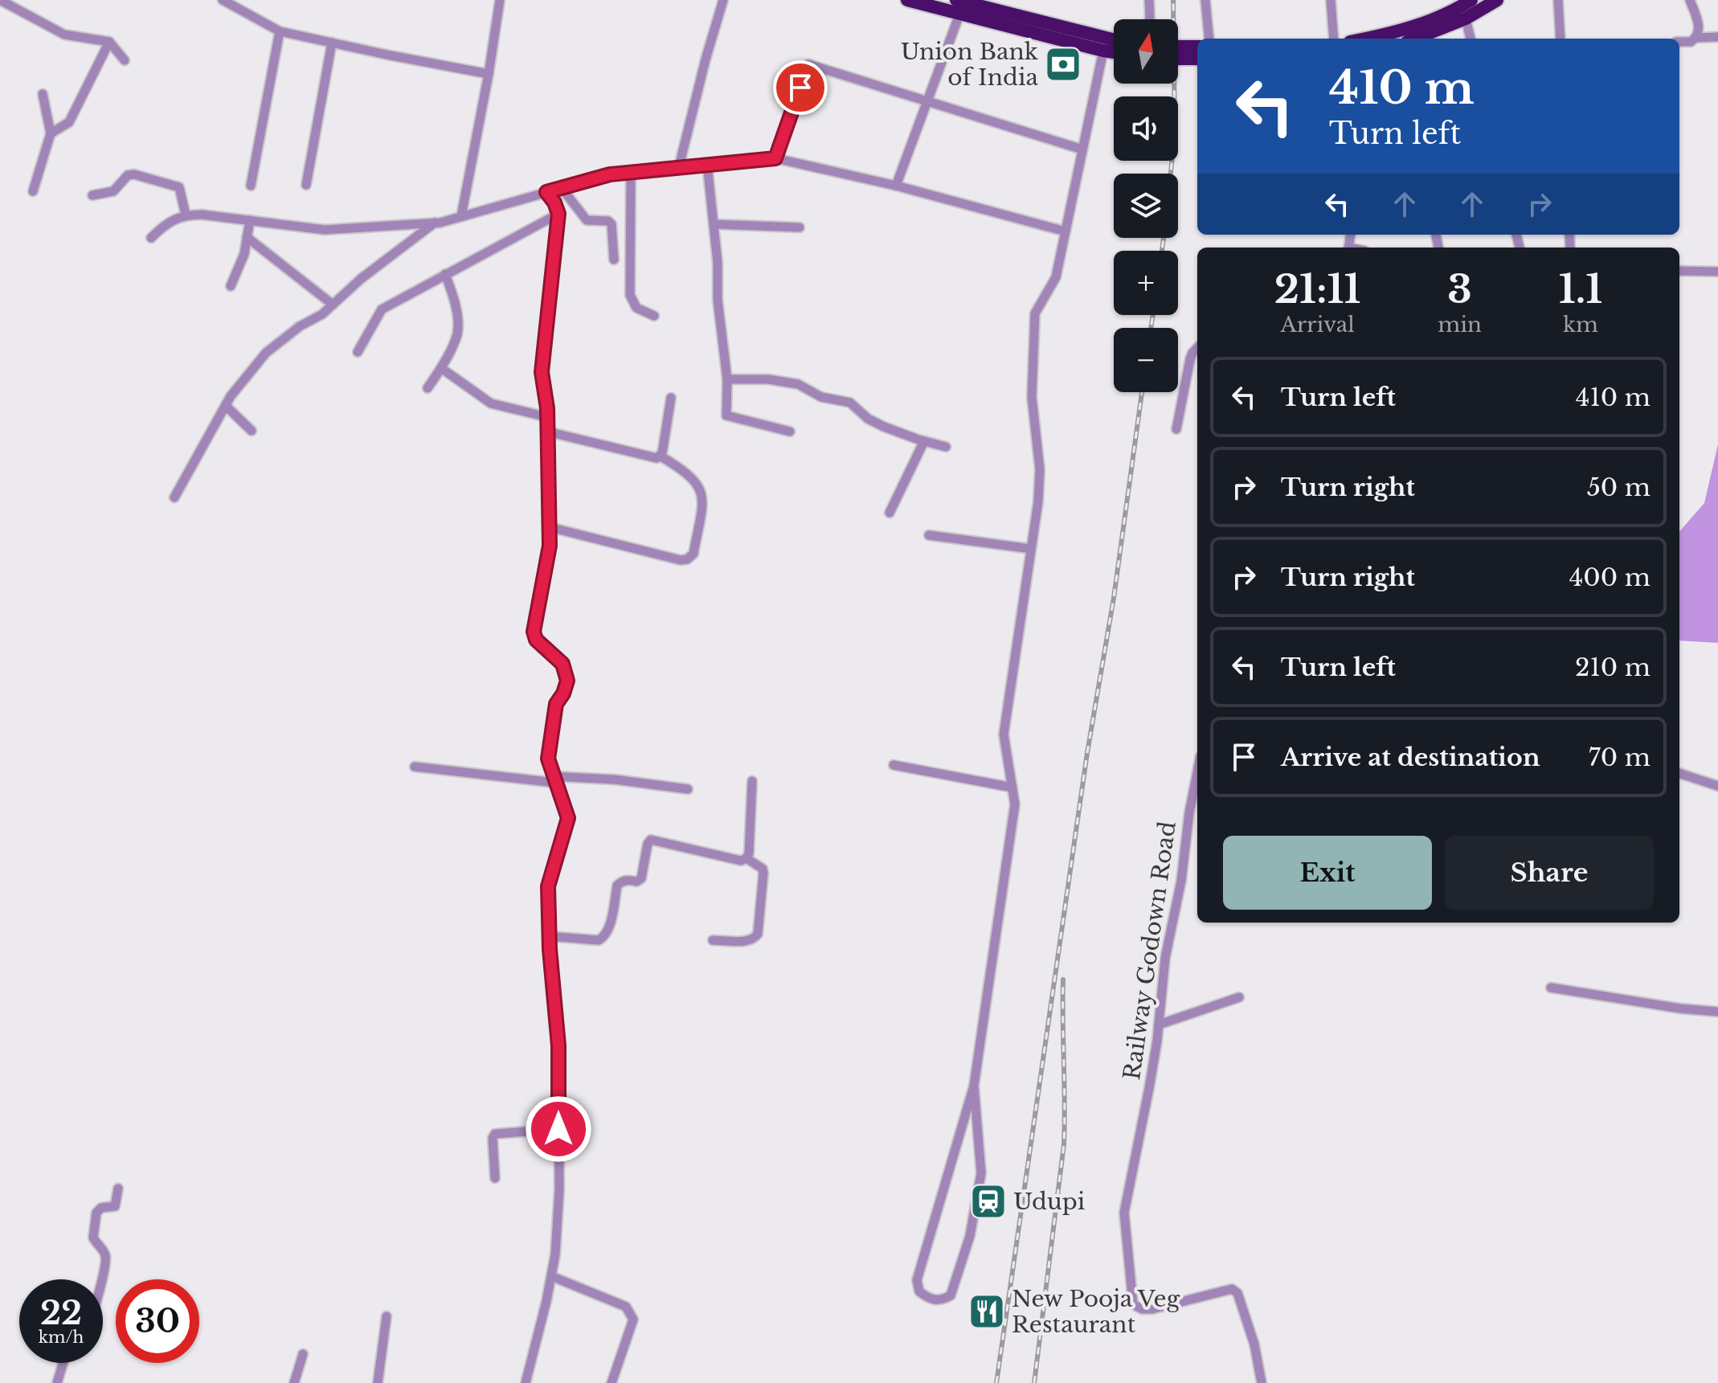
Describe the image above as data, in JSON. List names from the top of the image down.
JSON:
{
  "streets": {
    "street": ["Railway Godown Road"]
  },
  "places": {
    "bank": ["Union Bank of India"],
    "station": ["Udupi"],
    "restaurant": ["New Pooja Veg Restaurant"]
  },
  "north": "top",
  "page": {
    "map_buttons": ["+", "−"],
    "turn": ["410 m", "Turn left"],
    "eta": [
      "21:11",
      "Arrival",
      "3",
      "min",
      "1.1",
      "km"
    ],
    "list": [
      {
        "name": "Turn left",
        "value": "410 m"
      },
      {
        "name": "Turn right",
        "value": "50 m"
      },
      {
        "name": "Turn right",
        "value": "400 m"
      },
      {
        "name": "Turn left",
        "value": "210 m"
      },
      {
        "name": "Arrive at destination",
        "value": "70 m"
      }
    ],
    "buttons": ["Exit", "Share"],
    "speed": "22 km/h",
    "limit": "30"
  }
}
